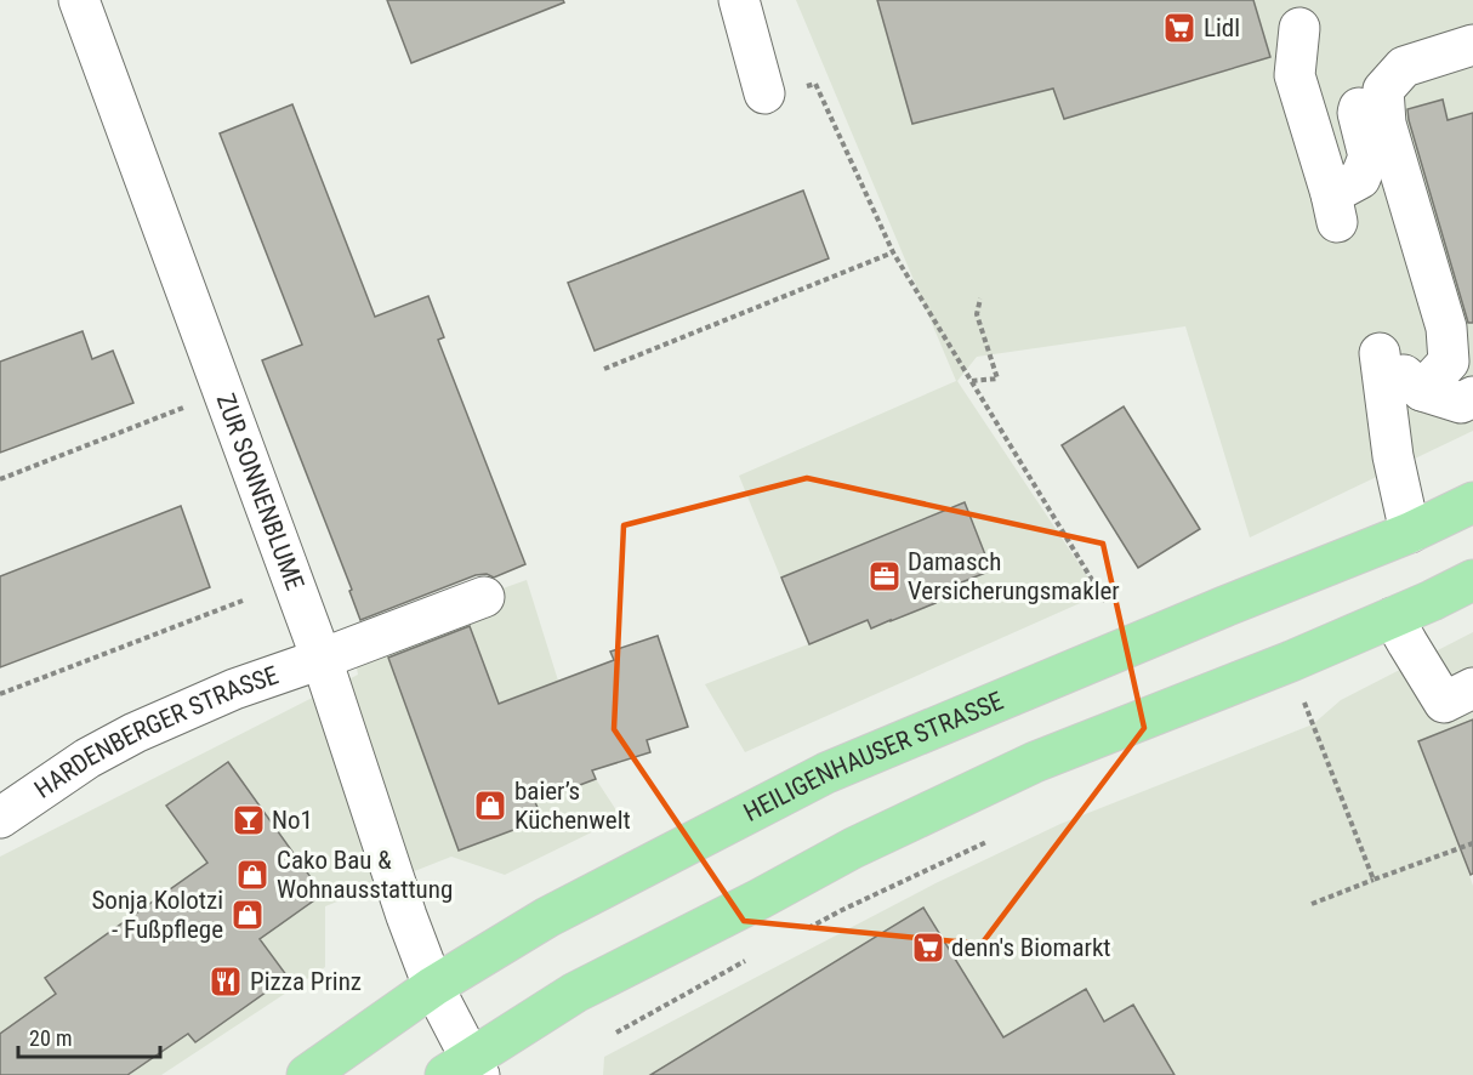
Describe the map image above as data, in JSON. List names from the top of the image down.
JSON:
{
  "streets": {
    "main road": ["HEILIGENHAUSER STRASSE"],
    "street": ["ZUR SONNENBLUME", "HARDENBERGER STRASSE"]
  },
  "crossings": [
    ["ZUR SONNENBLUME", "HARDENBERGER STRASSE"],
    ["ZUR SONNENBLUME", "HEILIGENHAUSER STRASSE"]
  ],
  "places": {
    "supermarket": ["Lidl", "denn's Biomarkt"],
    "office": ["Damasch Versicherungsmakler"],
    "shop": ["baier’s Küchenwelt", "Cako Bau & Wohnausstattung", "Sonja Kolotzi - Fußpflege"],
    "bar": ["No1"],
    "restaurant": ["Pizza Prinz"]
  },
  "scale_bar": "20 m"
}
